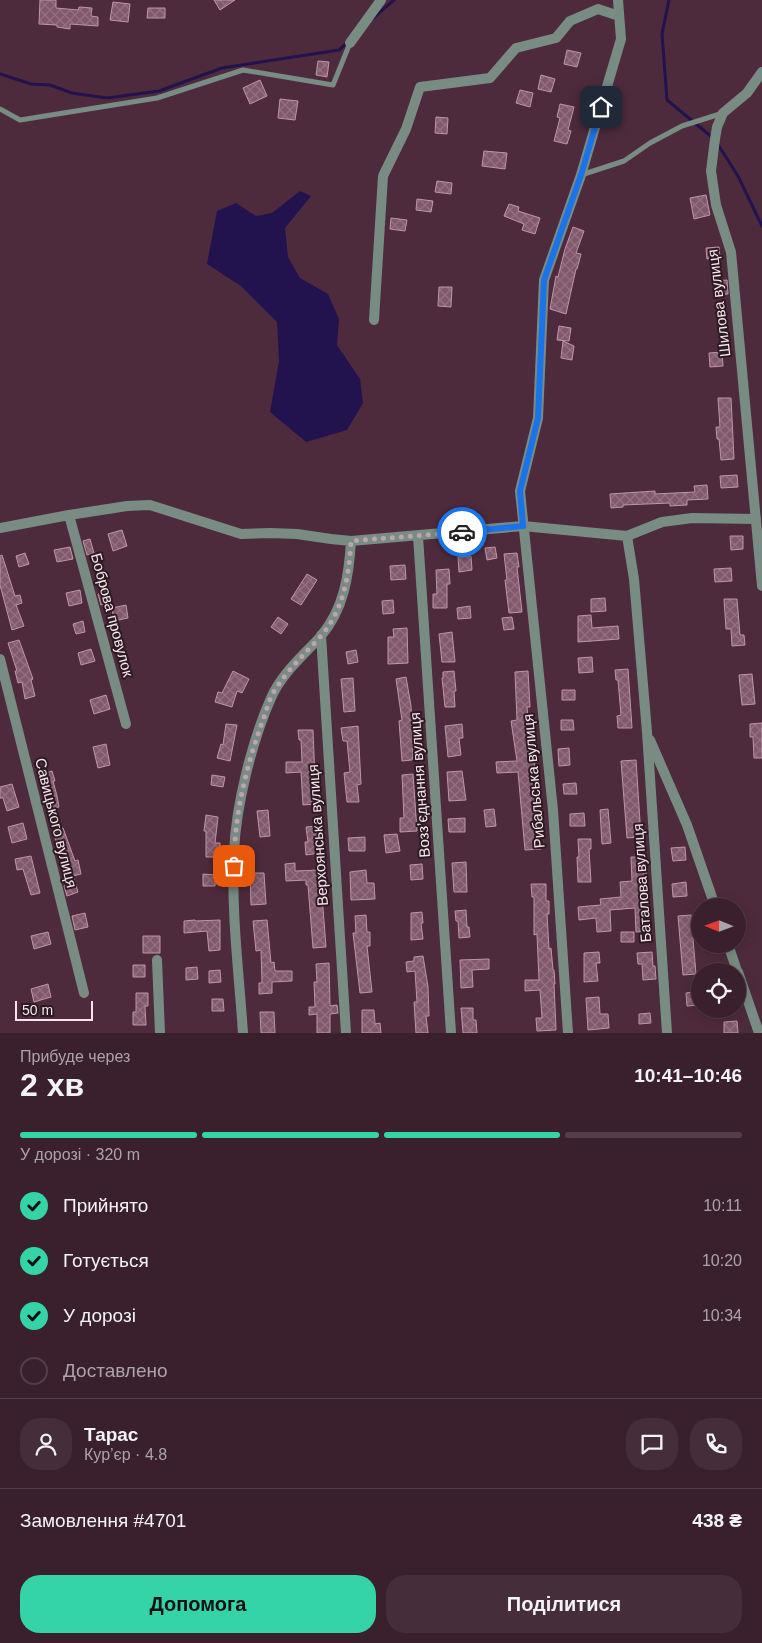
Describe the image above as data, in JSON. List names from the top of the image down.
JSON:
{
  "streets": {
    "street": [
      "Шилова вулиця",
      "Боброва провулок",
      "Рибальська вулиця",
      "Возз’єднання вулиця",
      "Савицького вулиця",
      "Верхоянська вулиця",
      "Баталова вулиця"
    ]
  },
  "scale_bar": "50 m",
  "north": "left",
  "page": {
    "scale": "50 m",
    "heading": ["2 хв", "Прибуде через", "10:41–10:46"],
    "panel": [
      "Тарас",
      "Кур’єр · 4.8",
      "Замовлення #4701",
      "438 ₴"
    ],
    "bar": "У дорозі · 320 m",
    "list": [
      ["Прийнято", "10:11"],
      ["Готується", "10:20"],
      ["У дорозі", "10:34"],
      "Доставлено"
    ],
    "buttons": ["Допомога", "Поділитися"]
  }
}
